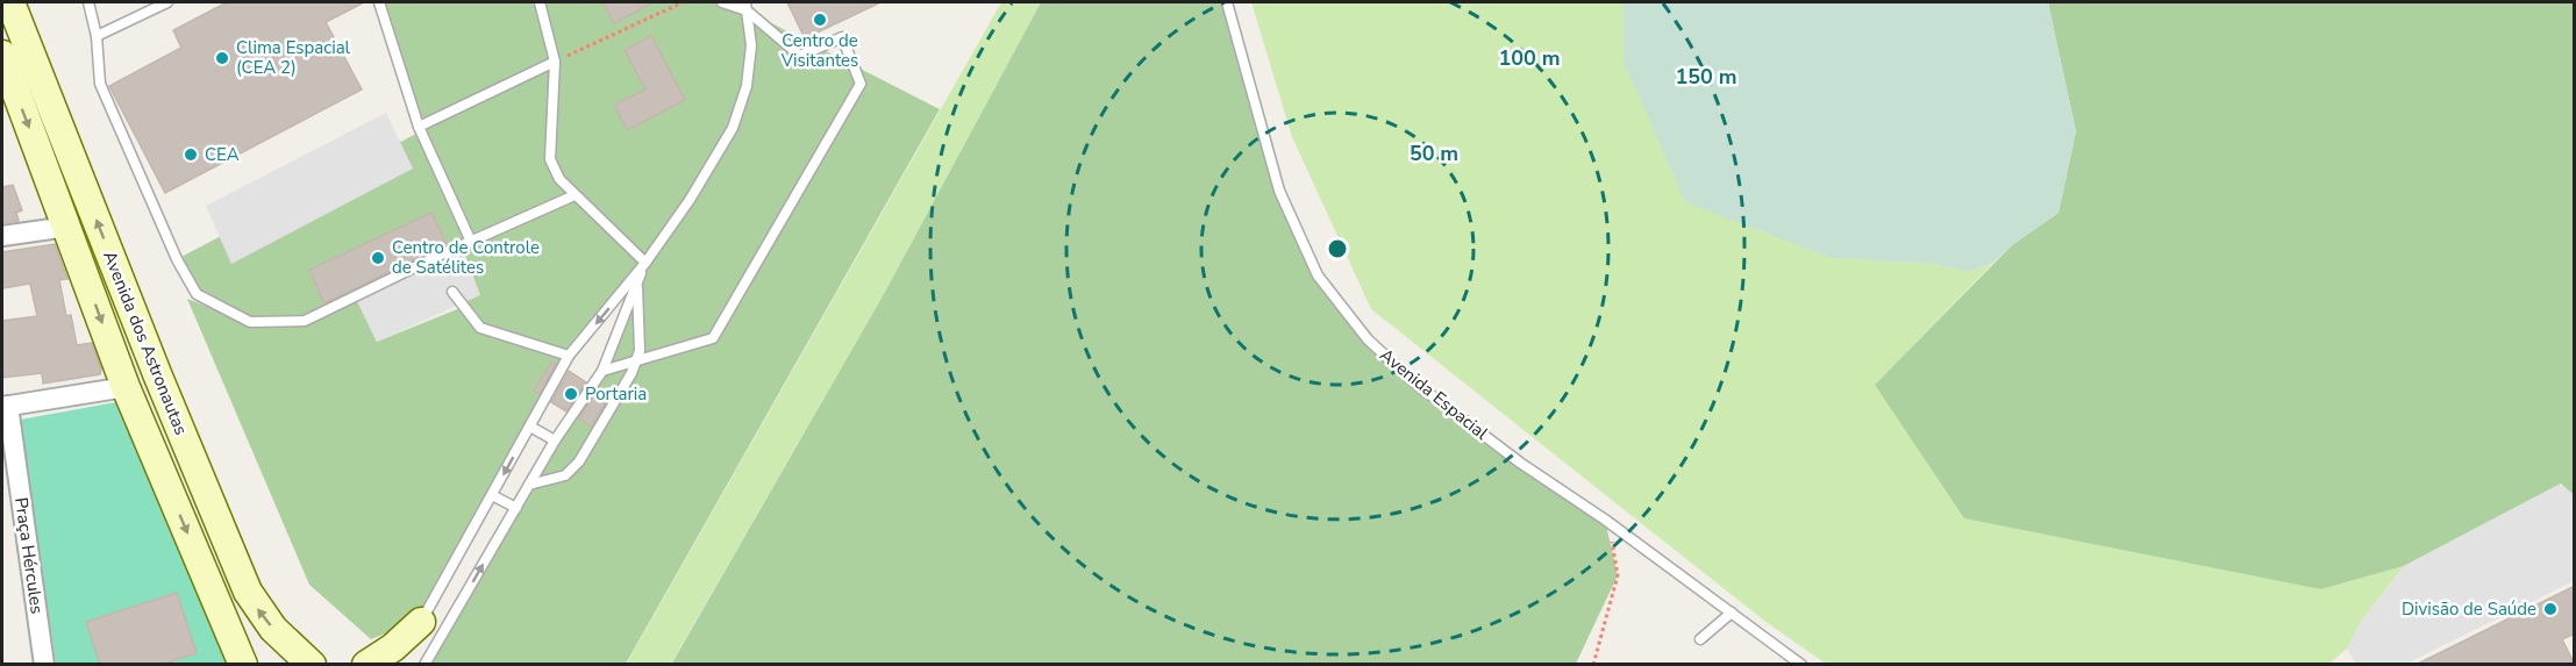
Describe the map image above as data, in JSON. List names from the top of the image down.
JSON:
{
  "streets": {
    "main road": ["Avenida dos Astronautas"],
    "street": ["Praça Hércules"],
    "lane": ["Avenida Espacial"]
  },
  "places": [
    "Centro de Visitantes",
    "Clima Espacial (CEA 2)",
    "CEA",
    "Centro de Controle de Satélites",
    "Portaria",
    "Divisão de Saúde"
  ],
  "rings": ["100 m", "150 m", "50 m"]
}
